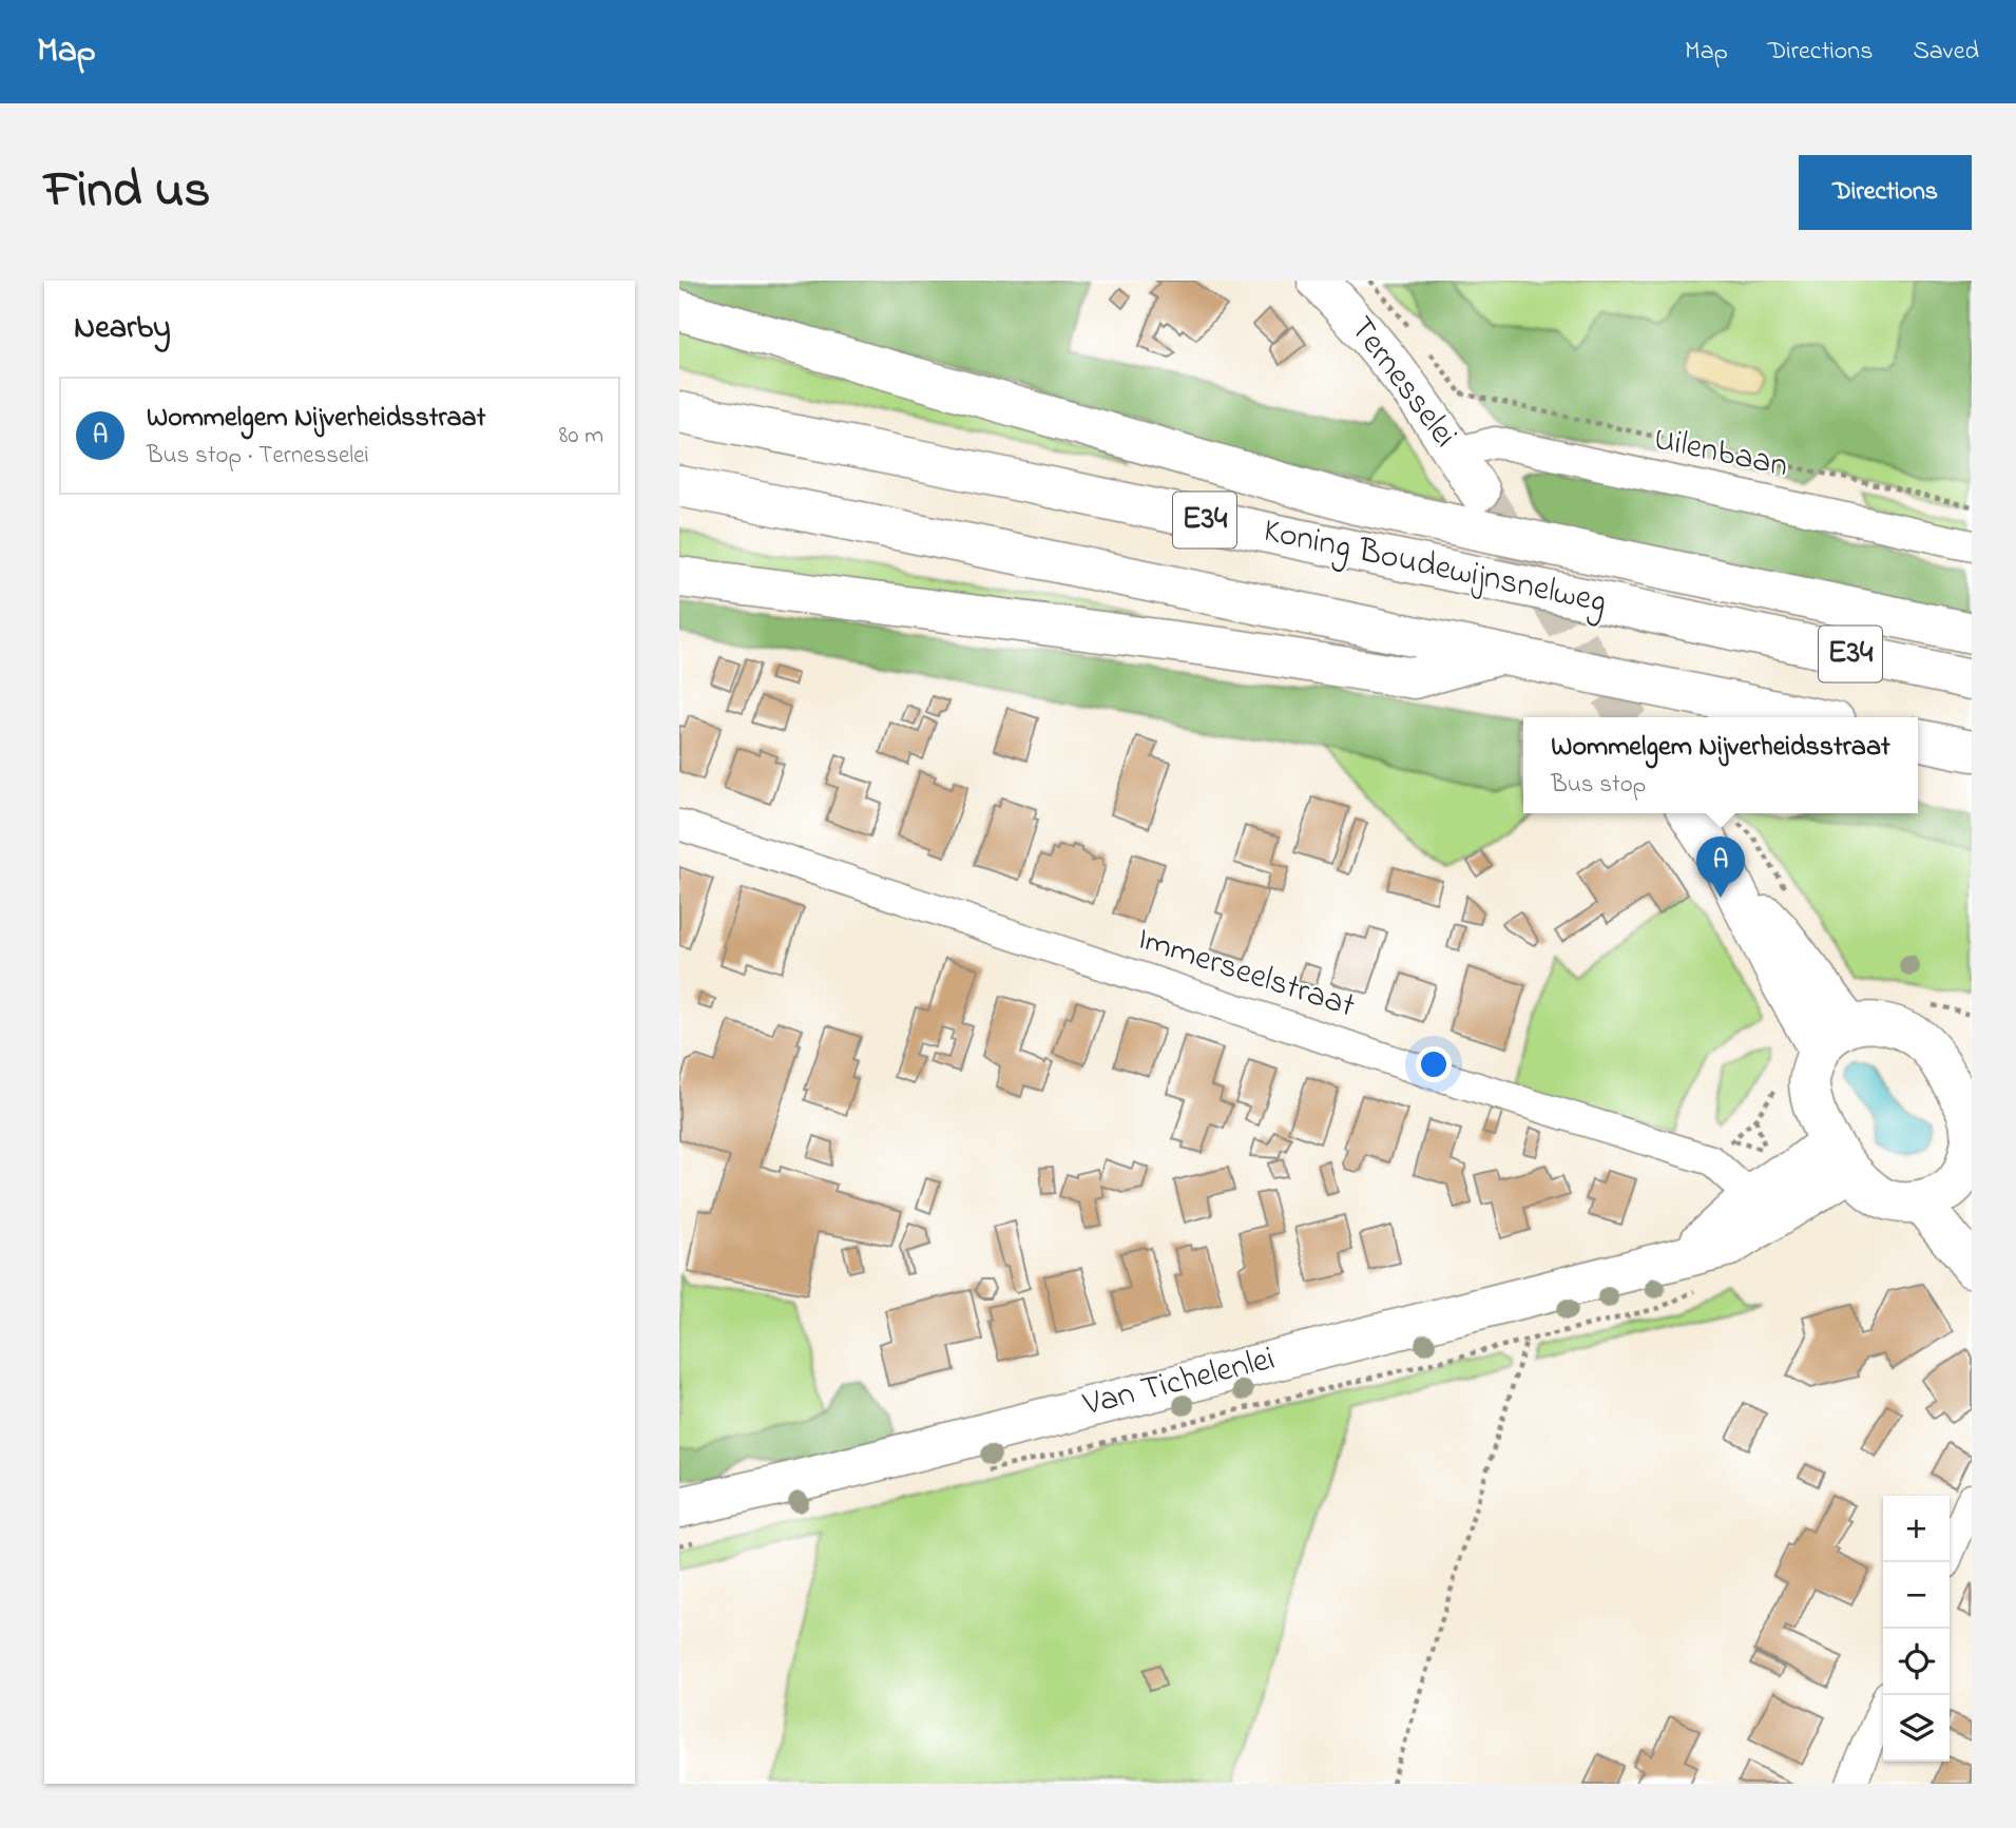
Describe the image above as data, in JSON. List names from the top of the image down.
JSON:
{
  "streets": {
    "main road": [
      "Ternesselei",
      "E34",
      "Koning Boudewijnsnelweg",
      "Van Tichelenlei"
    ],
    "street": ["Uilenbaan", "Immerseelstraat"]
  },
  "crossings": [
    ["Ternesselei", "Uilenbaan"],
    ["Immerseelstraat", "Van Tichelenlei"]
  ],
  "page": {
    "header": "Map",
    "nav": ["Map", "Directions", "Saved"],
    "title": "Find us",
    "buttons": "Directions",
    "heading": "Nearby",
    "list": [
      {
        "mark": "A",
        "name": "Wommelgem Nijverheidsstraat",
        "note": "Bus stop · Ternesselei",
        "value": "80 m"
      }
    ],
    "popup": ["Wommelgem Nijverheidsstraat", "Bus stop"],
    "pins": "A",
    "map_buttons": ["+", "−"]
  }
}
